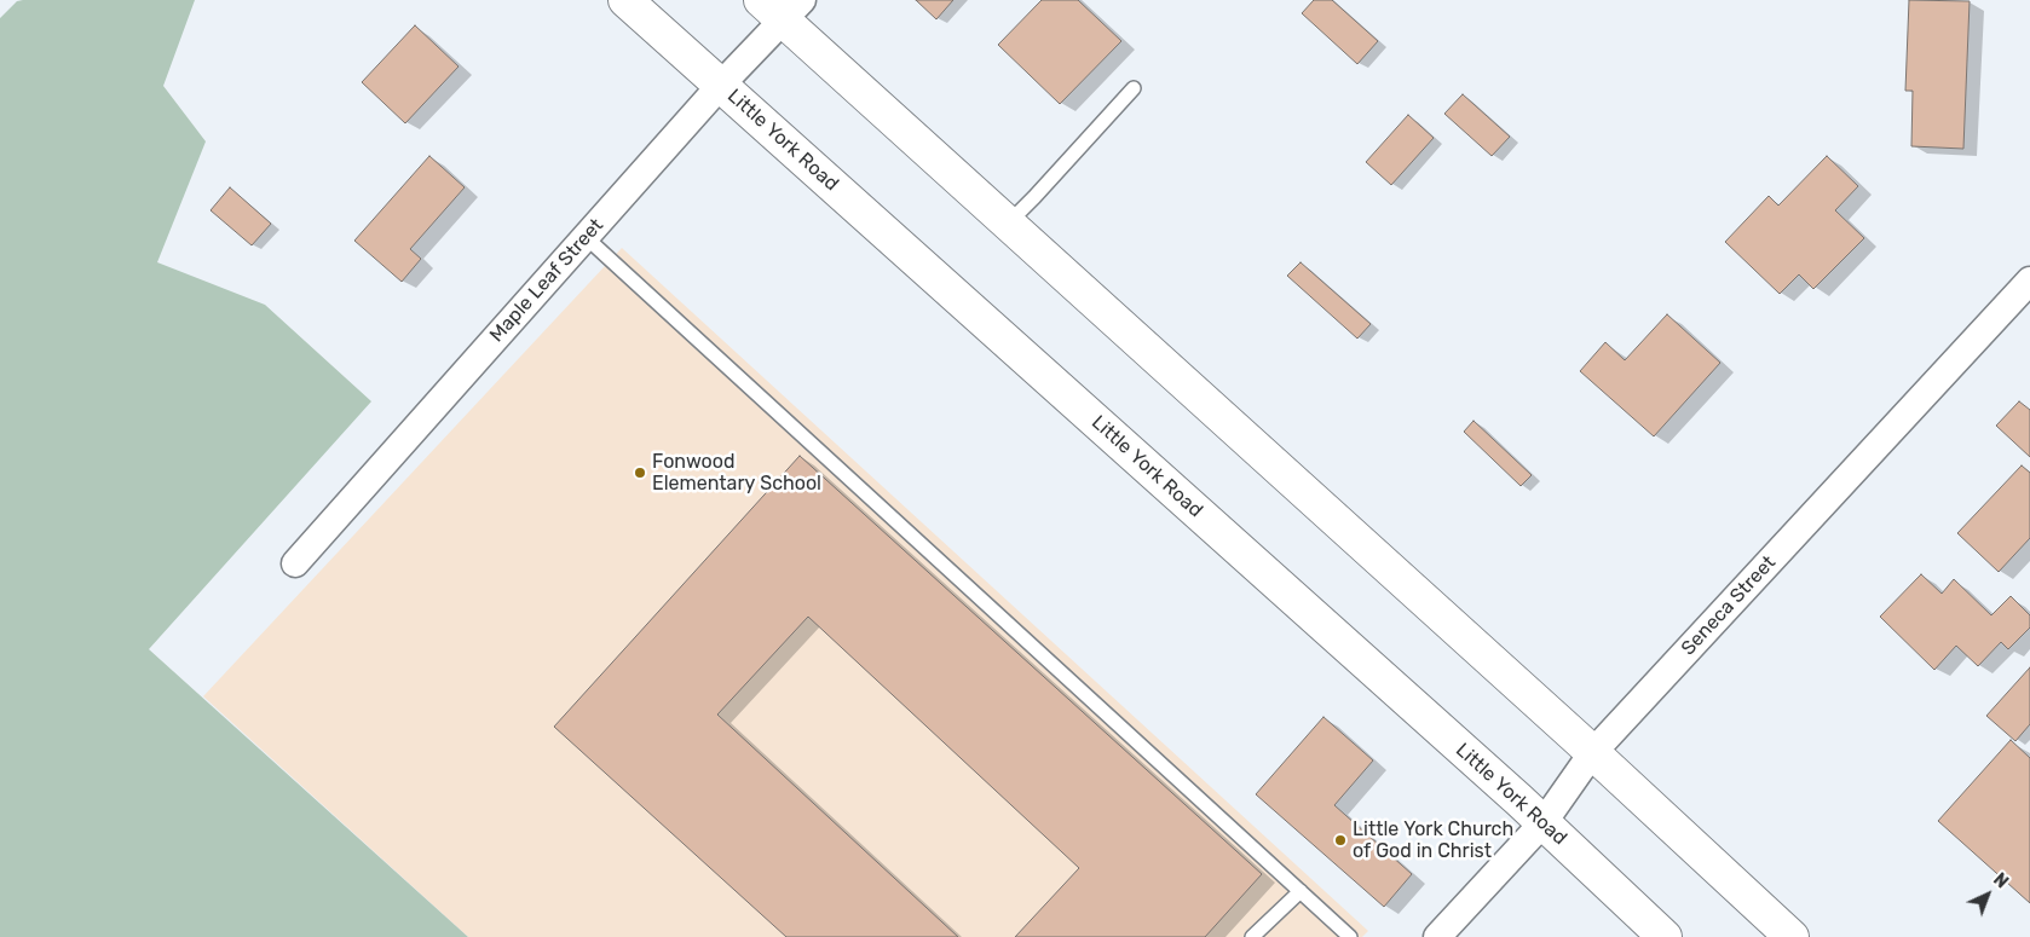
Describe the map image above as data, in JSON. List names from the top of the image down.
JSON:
{
  "streets": {
    "main road": ["Little York Road"],
    "street": ["Maple Leaf Street", "Seneca Street"]
  },
  "crossings": [
    ["Little York Road", "Maple Leaf Street"],
    ["Little York Road", "Seneca Street"]
  ],
  "places": ["Fonwood Elementary School", "Little York Church of God in Christ"],
  "north": "top right"
}
